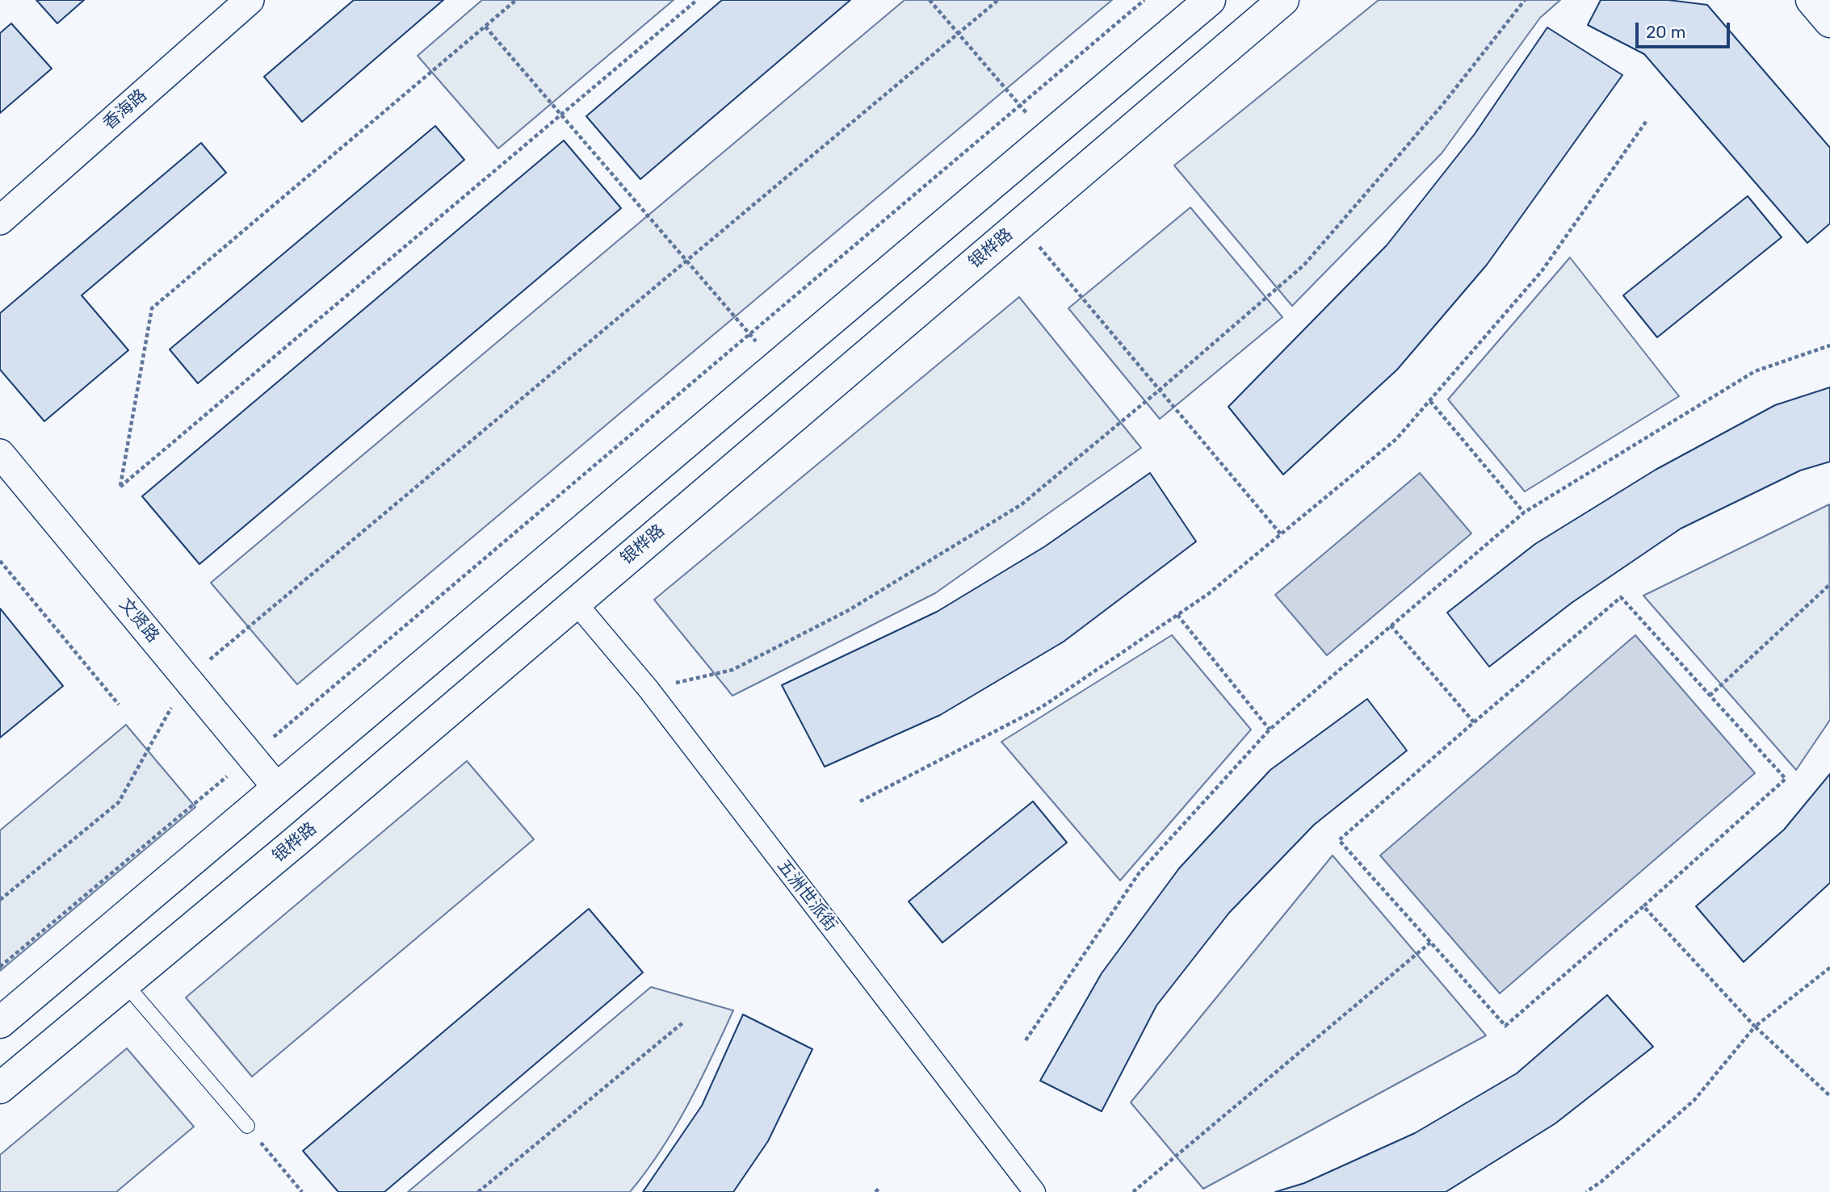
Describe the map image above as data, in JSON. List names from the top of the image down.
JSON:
{
  "streets": {
    "main road": ["银桦路"],
    "street": ["香海路", "文贤路", "五洲世派街"]
  },
  "crossings": [
    ["银桦路", "五洲世派街"]
  ],
  "scale_bar": "20 m"
}
